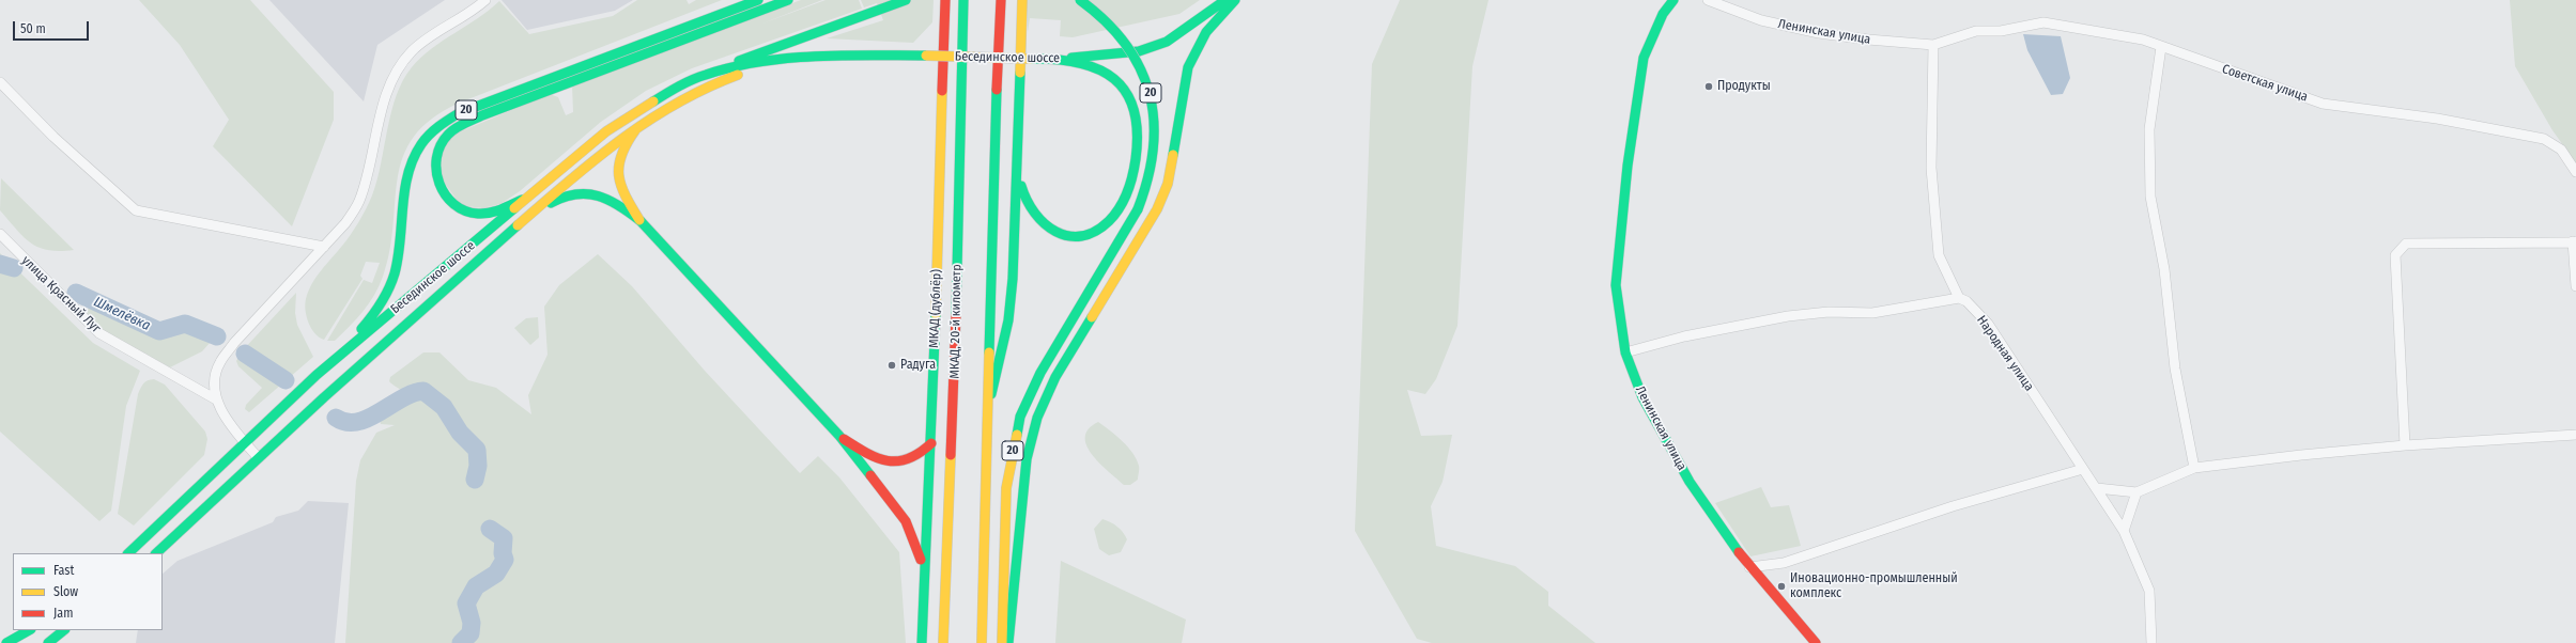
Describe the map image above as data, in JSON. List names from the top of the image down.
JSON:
{
  "streets": {
    "main road": [
      "Ленинская улица",
      "Бесединское шоссе",
      "20",
      "МКАД (дублёр)",
      "МКАД, 20-й километр"
    ],
    "street": ["Советская улица", "улица Красный Луг", "Народная улица"]
  },
  "crossings": [
    ["Ленинская улица", "Советская улица"],
    ["Ленинская улица", "Народная улица"],
    ["Бесединское шоссе", "20"]
  ],
  "water": ["Шмелёвка"],
  "places": ["Продукты", "Радуга", "Иновационно-промышленный комплекс"],
  "legend": ["Fast", "Slow", "Jam"],
  "scale_bar": "50 m"
}
